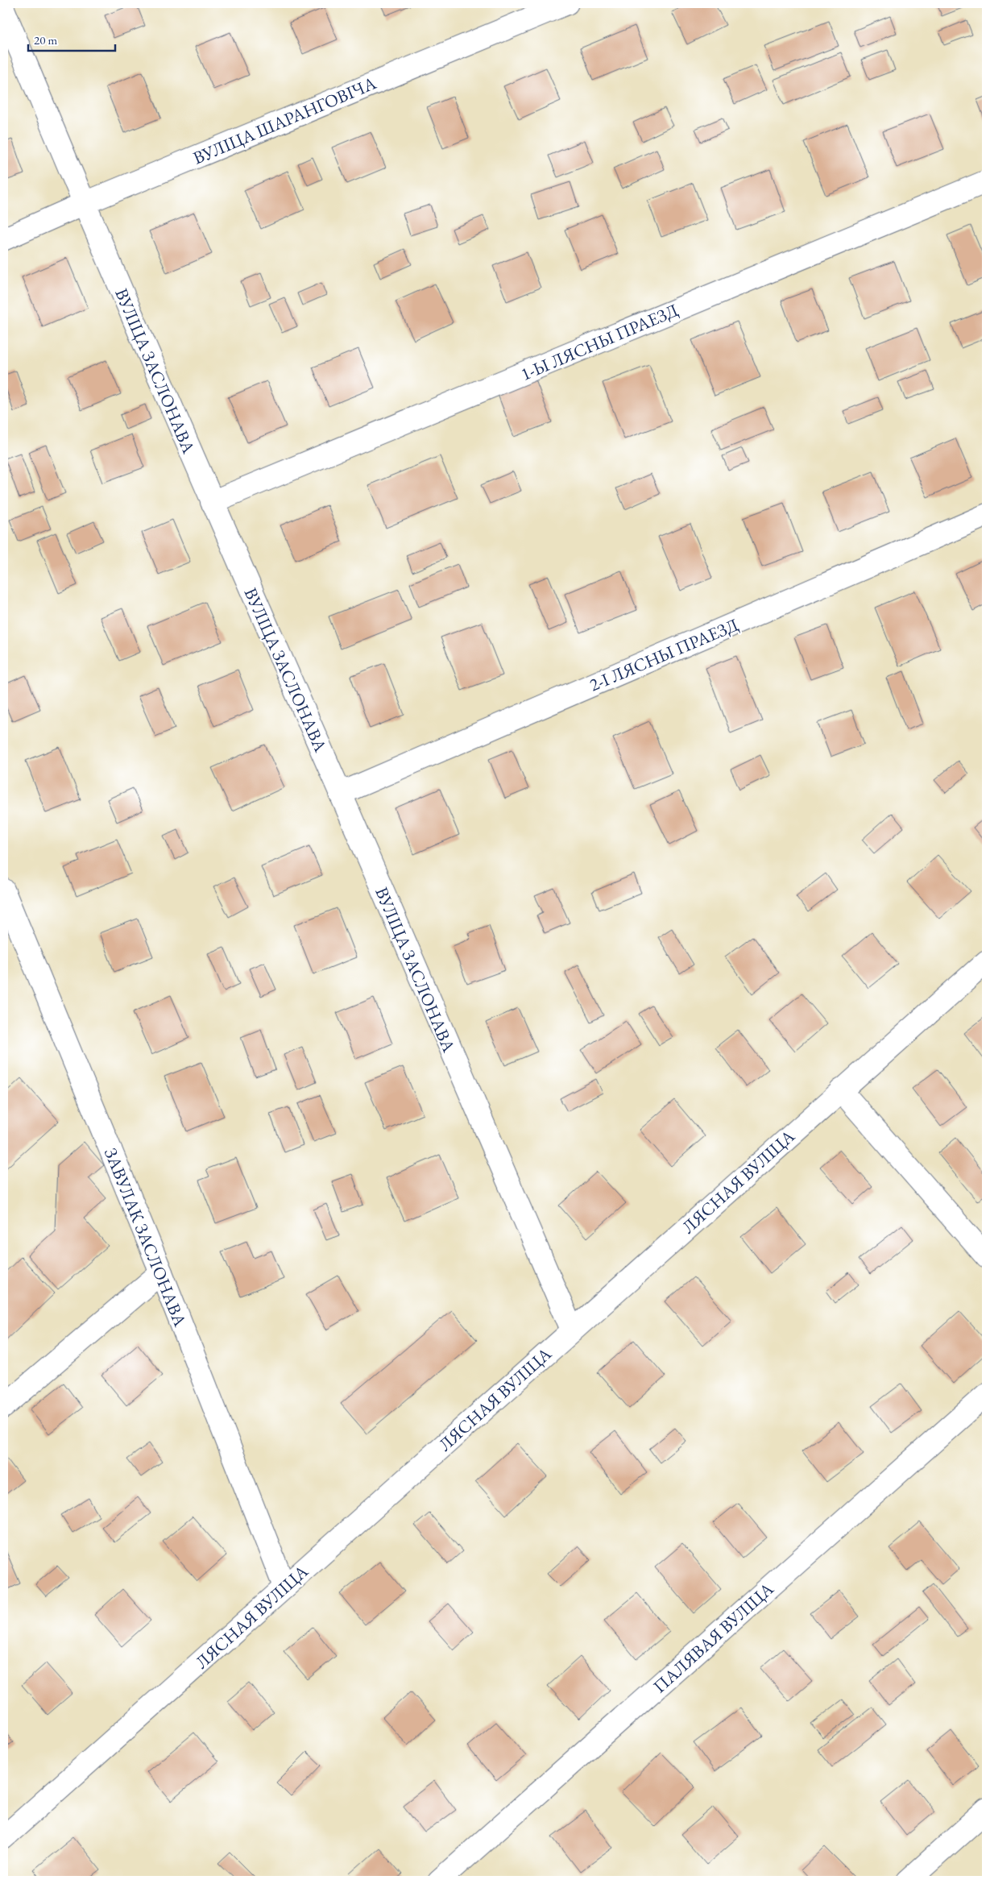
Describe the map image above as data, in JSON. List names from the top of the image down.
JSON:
{
  "streets": {
    "street": [
      "ВУЛІЦА ШАРАНГОВІЧА",
      "1-Ы ЛЯСНЫ ПРАЕЗД",
      "ВУЛІЦА ЗАСЛОНАВА",
      "2-І ЛЯСНЫ ПРАЕЗД",
      "ЛЯСНАЯ ВУЛІЦА",
      "ЗАВУЛАК ЗАСЛОНАВА",
      "ПАЛЯВАЯ ВУЛІЦА"
    ]
  },
  "crossings": [
    ["ВУЛІЦА ШАРАНГОВІЧА", "ВУЛІЦА ЗАСЛОНАВА"],
    ["1-Ы ЛЯСНЫ ПРАЕЗД", "ВУЛІЦА ЗАСЛОНАВА"],
    ["ВУЛІЦА ЗАСЛОНАВА", "2-І ЛЯСНЫ ПРАЕЗД"],
    ["ВУЛІЦА ЗАСЛОНАВА", "ЛЯСНАЯ ВУЛІЦА"],
    ["ЛЯСНАЯ ВУЛІЦА", "ЗАВУЛАК ЗАСЛОНАВА"]
  ],
  "scale_bar": "20 m"
}
